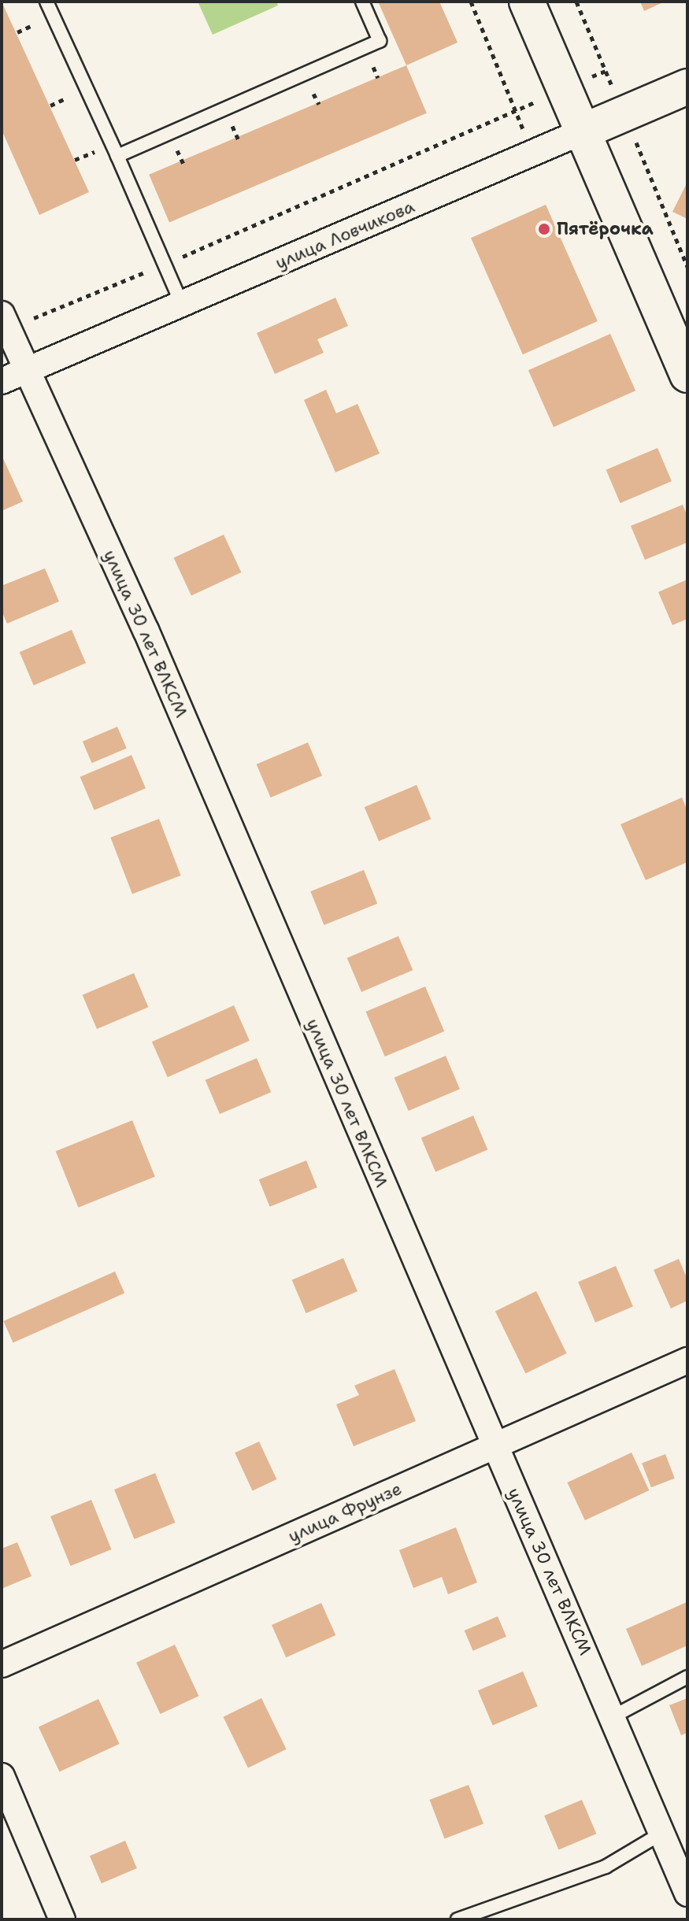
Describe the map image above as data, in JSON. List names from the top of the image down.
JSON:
{
  "streets": {
    "street": ["улица Ловчикова", "улица 30 лет ВЛКСМ", "улица Фрунзе"]
  },
  "crossings": [
    ["улица Ловчикова", "улица 30 лет ВЛКСМ"],
    ["улица 30 лет ВЛКСМ", "улица Фрунзе"]
  ],
  "places": ["Пятёрочка"]
}
